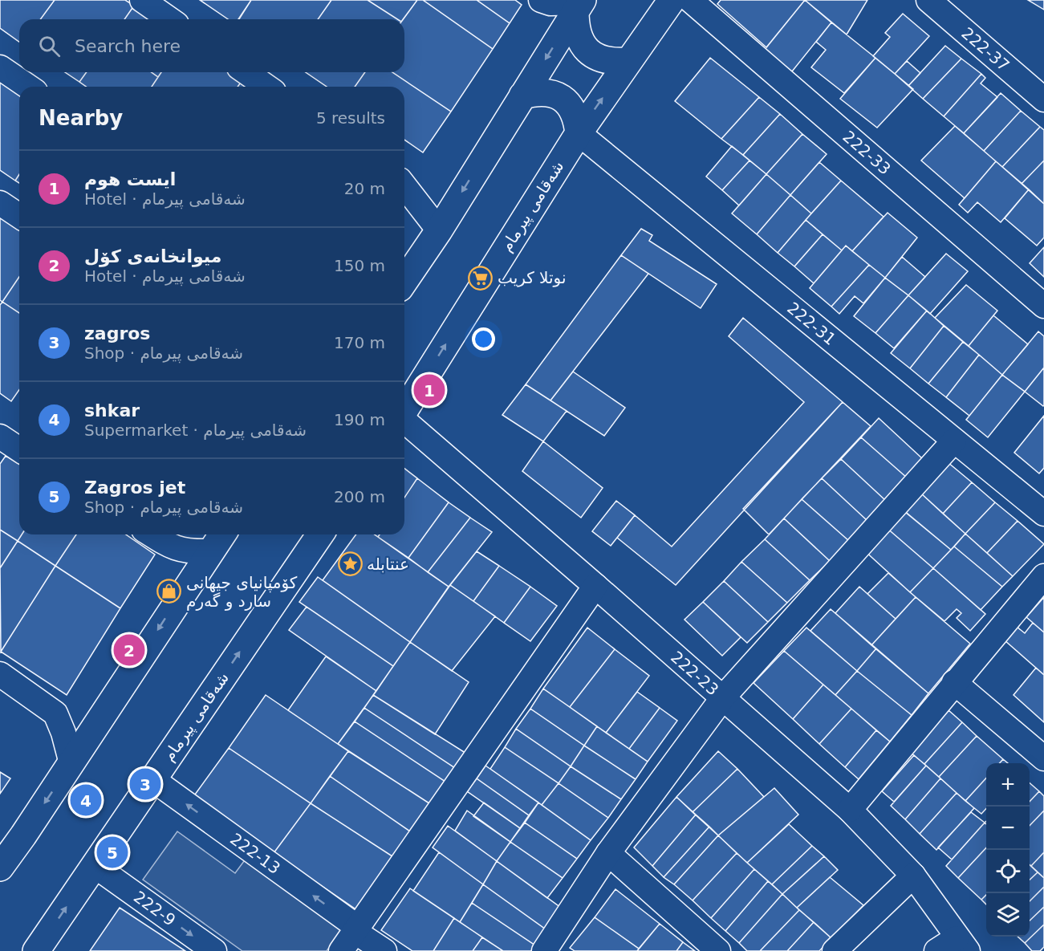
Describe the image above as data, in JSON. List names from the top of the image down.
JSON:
{
  "streets": {
    "highway": ["شەقامی پیرمام"],
    "street": [
      "222-37",
      "222-33",
      "222-31",
      "222-23",
      "222-13",
      "222-9"
    ]
  },
  "crossings": [
    ["شەقامی پیرمام", "222-31"],
    ["شەقامی پیرمام", "222-13"],
    ["شەقامی پیرمام", "222-9"]
  ],
  "one_way": ["222-13", "222-9"],
  "places": {
    "supermarket": ["نوتلا كريب"],
    "place": ["عنتابله"],
    "shop": ["کۆمپانیای جیهانی سارد و گەرم"]
  },
  "page": {
    "search": "Search here",
    "heading": ["Nearby", "5 results"],
    "list": [
      {
        "mark": "1",
        "name": "ايست هوم",
        "note": "Hotel · شەقامی پیرمام",
        "value": "20 m"
      },
      {
        "mark": "2",
        "name": "میوانخانەی کۆل",
        "note": "Hotel · شەقامی پیرمام",
        "value": "150 m"
      },
      {
        "mark": "3",
        "name": "zagros",
        "note": "Shop · شەقامی پیرمام",
        "value": "170 m"
      },
      {
        "mark": "4",
        "name": "shkar",
        "note": "Supermarket · شەقامی پیرمام",
        "value": "190 m"
      },
      {
        "mark": "5",
        "name": "Zagros jet",
        "note": "Shop · شەقامی پیرمام",
        "value": "200 m"
      }
    ],
    "pins": [
      "1",
      "2",
      "3",
      "4",
      "5"
    ],
    "map_buttons": ["+", "−"]
  }
}
